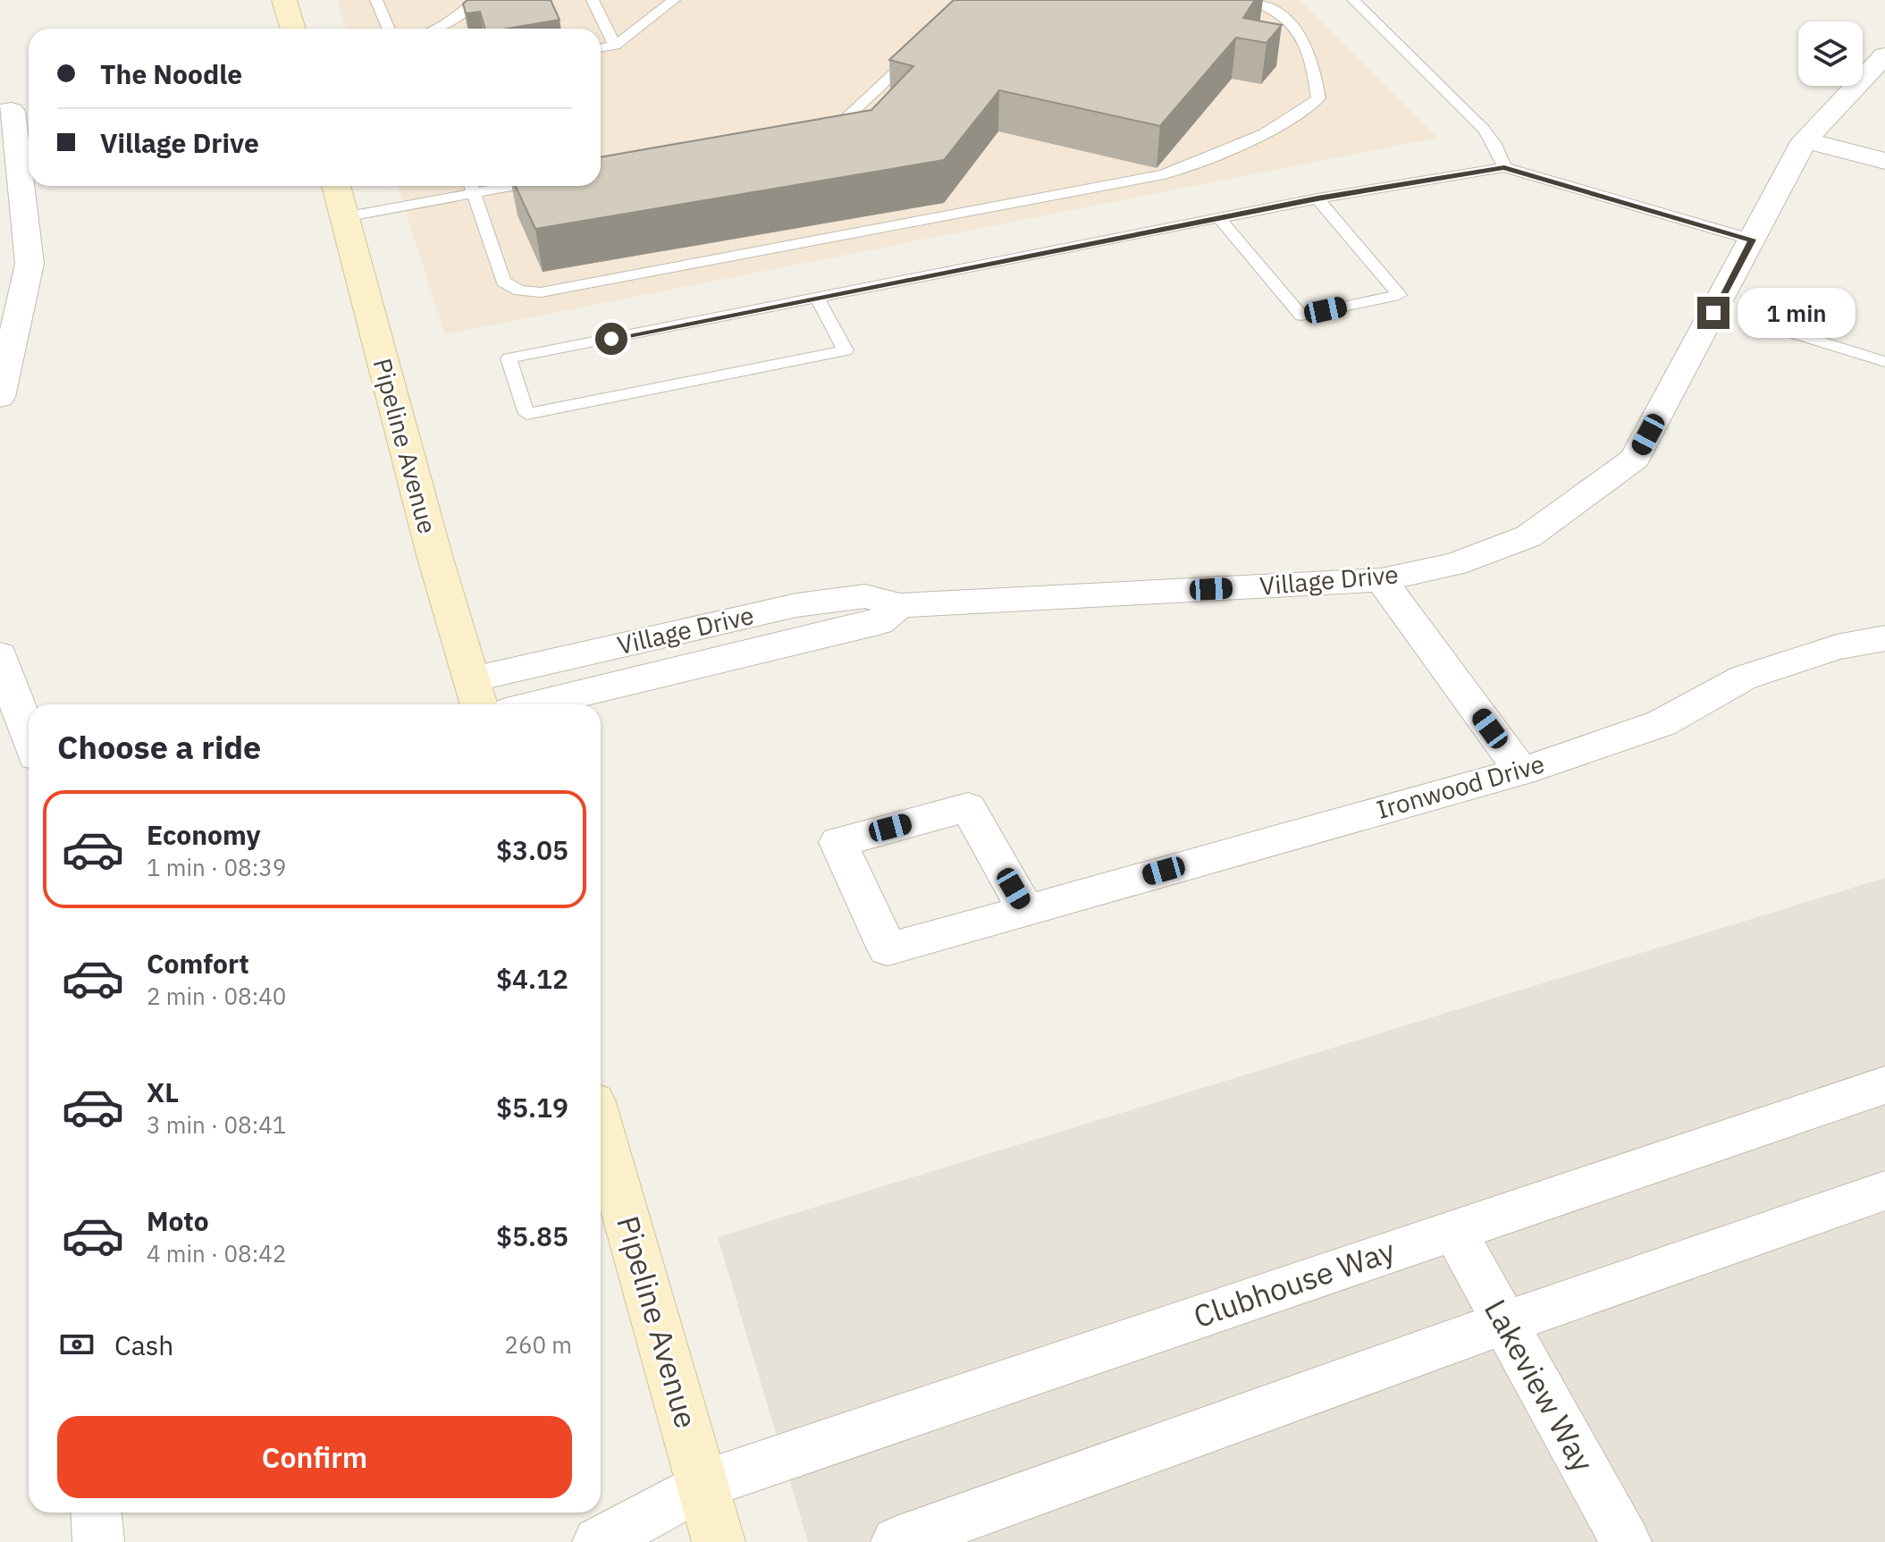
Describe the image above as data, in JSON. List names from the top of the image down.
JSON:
{
  "streets": {
    "main road": ["Pipeline Avenue"],
    "street": [
      "Village Drive",
      "Ironwood Drive",
      "Clubhouse Way",
      "Lakeview Way"
    ]
  },
  "crossings": [
    ["Pipeline Avenue", "Village Drive"],
    ["Pipeline Avenue", "Clubhouse Way"],
    ["Clubhouse Way", "Lakeview Way"]
  ],
  "page": {
    "banner": ["The Noodle", "Village Drive"],
    "bubble": "1 min",
    "heading": "Choose a ride",
    "list": [
      {
        "name": "Economy",
        "note": "1 min · 08:39",
        "value": "$3.05"
      },
      {
        "name": "Comfort",
        "note": "2 min · 08:40",
        "value": "$4.12"
      },
      {
        "name": "XL",
        "note": "3 min · 08:41",
        "value": "$5.19"
      },
      {
        "name": "Moto",
        "note": "4 min · 08:42",
        "value": "$5.85"
      }
    ],
    "pay": ["Cash", "260 m"],
    "buttons": "Confirm"
  }
}
